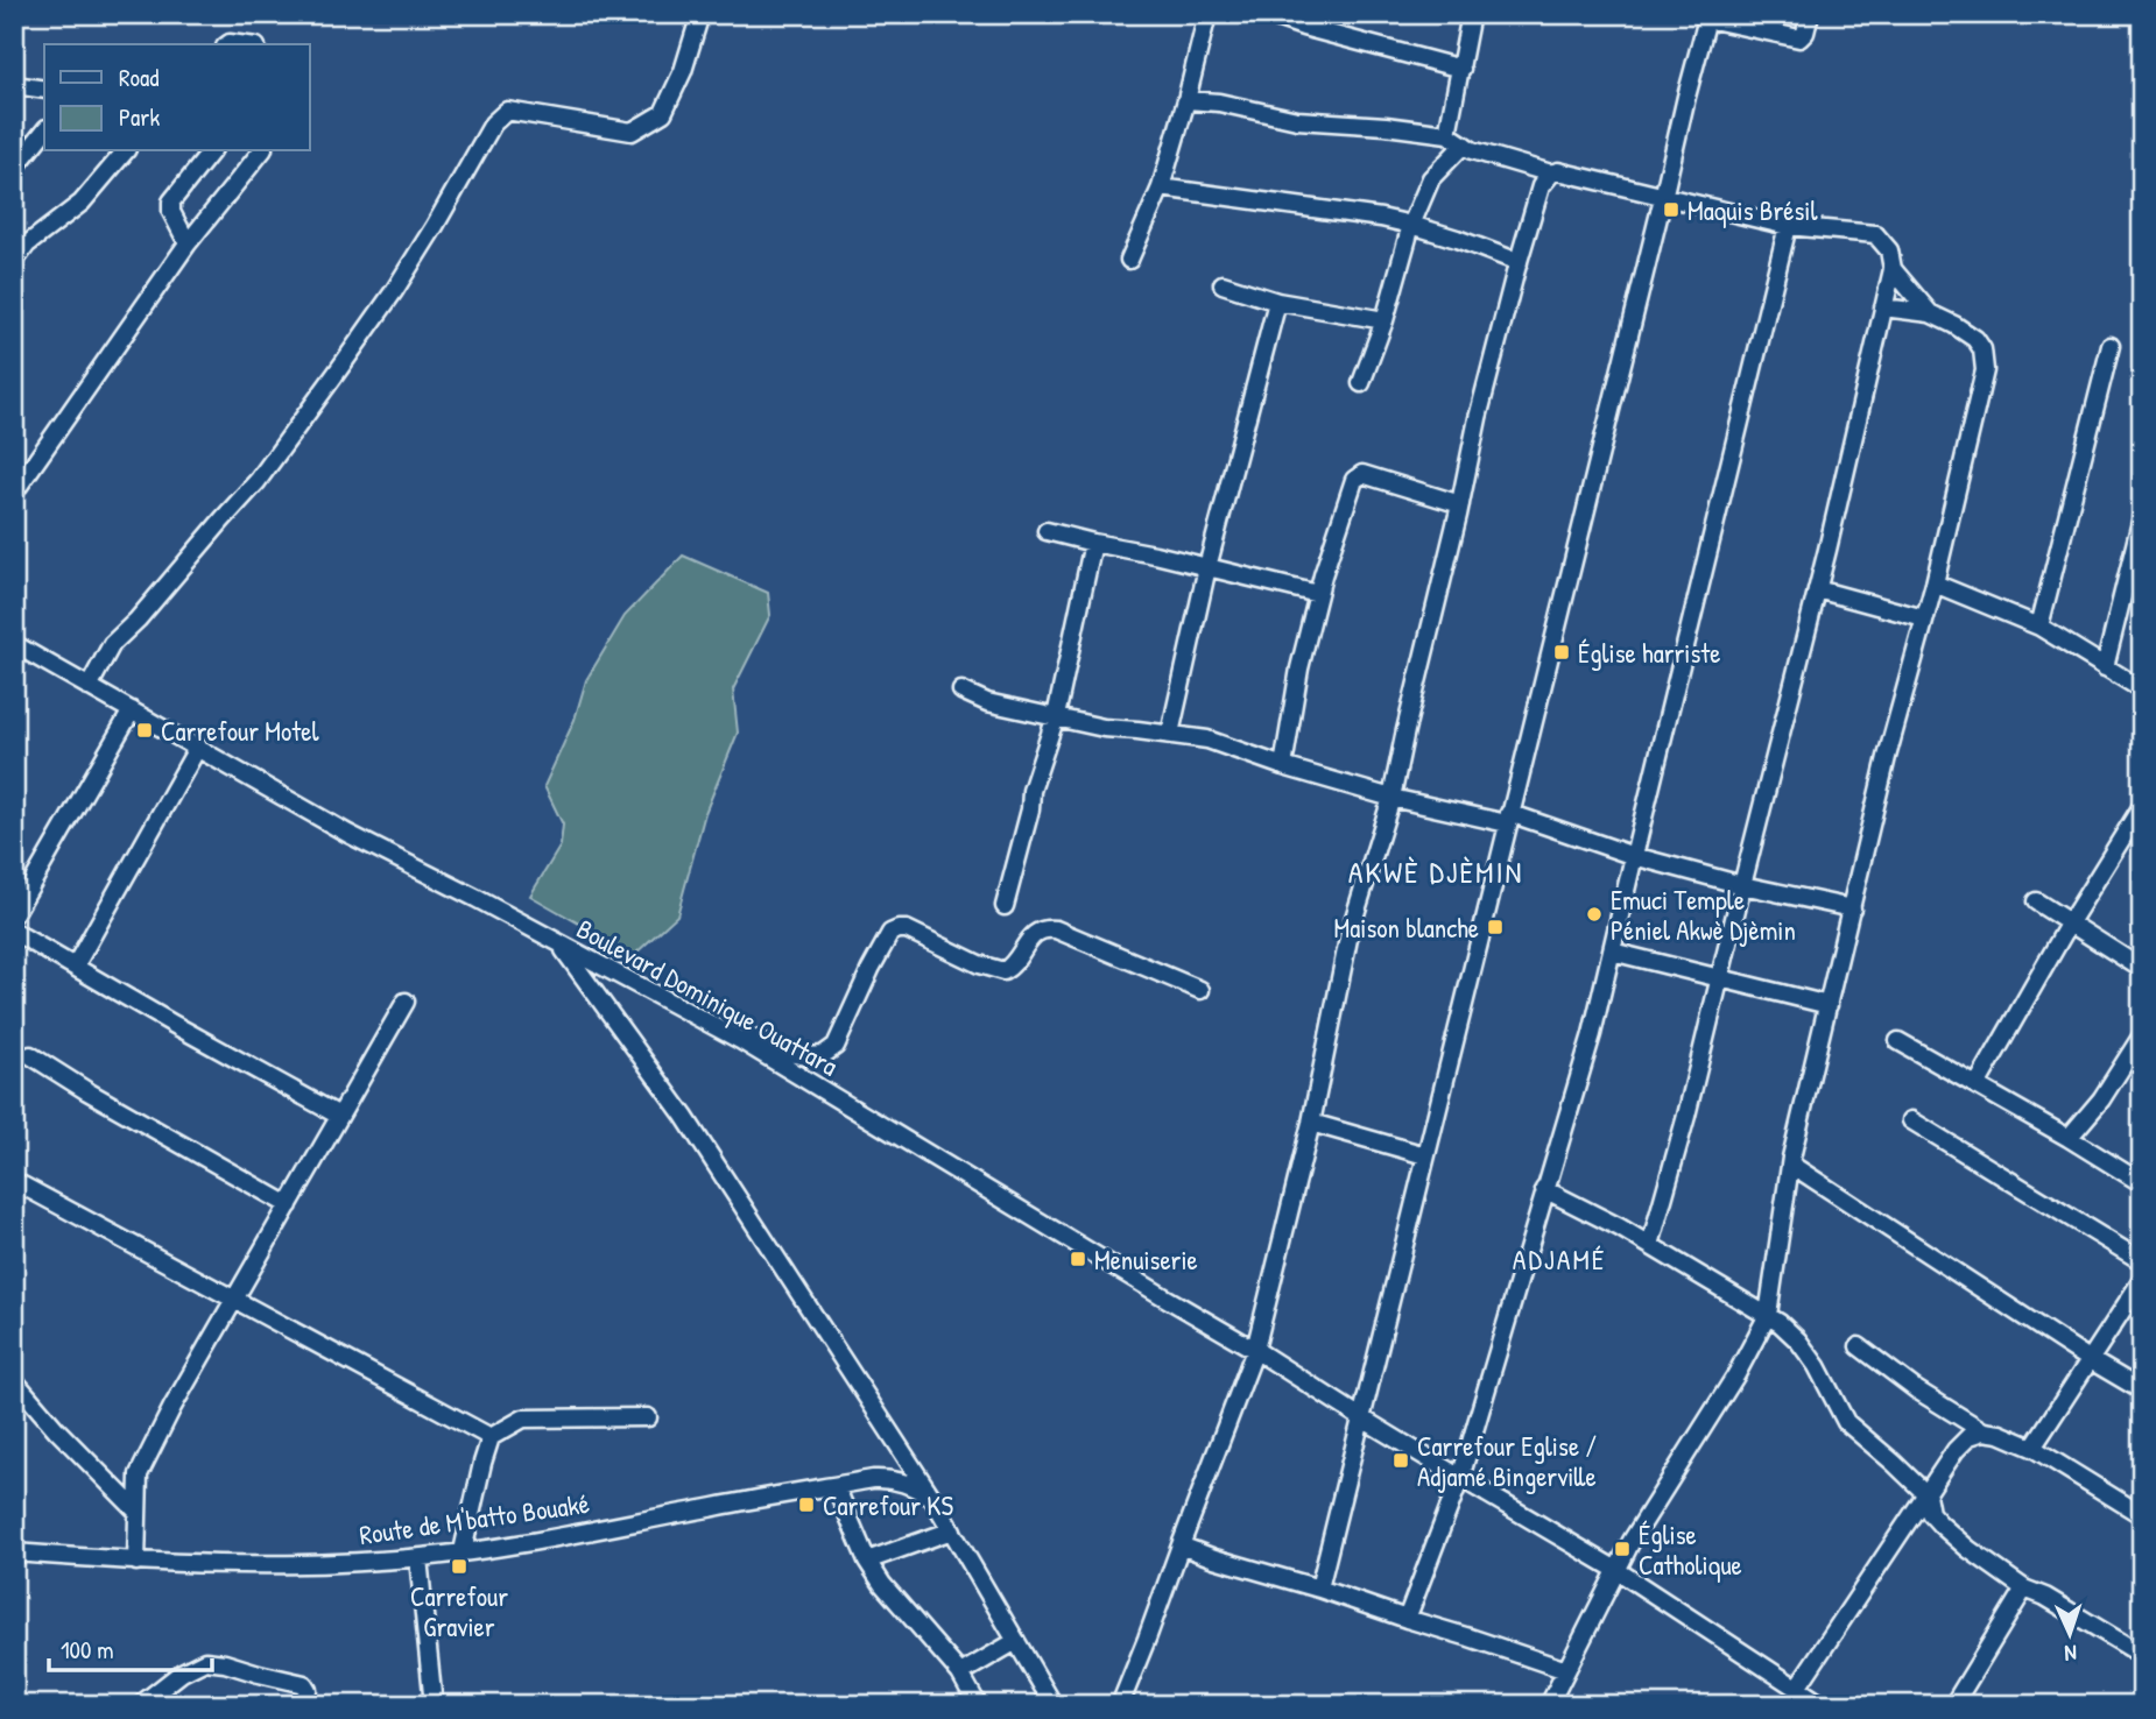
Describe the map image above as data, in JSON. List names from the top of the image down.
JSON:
{
  "streets": {
    "street": ["Boulevard Dominique Ouattara", "Route de M'batto Bouaké"]
  },
  "districts": ["AKWÈ DJÈMIN", "ADJAMÉ"],
  "places": {
    "transit": [
      "Maquis Brésil",
      "Église harriste",
      "Carrefour Motel",
      "Maison blanche",
      "Menuiserie",
      "Carrefour Eglise / Adjamé Bingerville",
      "Carrefour KS",
      "Église Catholique",
      "Carrefour Gravier"
    ],
    "other": ["Emuci Temple Péniel Akwè Djèmin"]
  },
  "legend": ["Road", "Park"],
  "scale_bar": "100 m",
  "north": "bottom"
}
